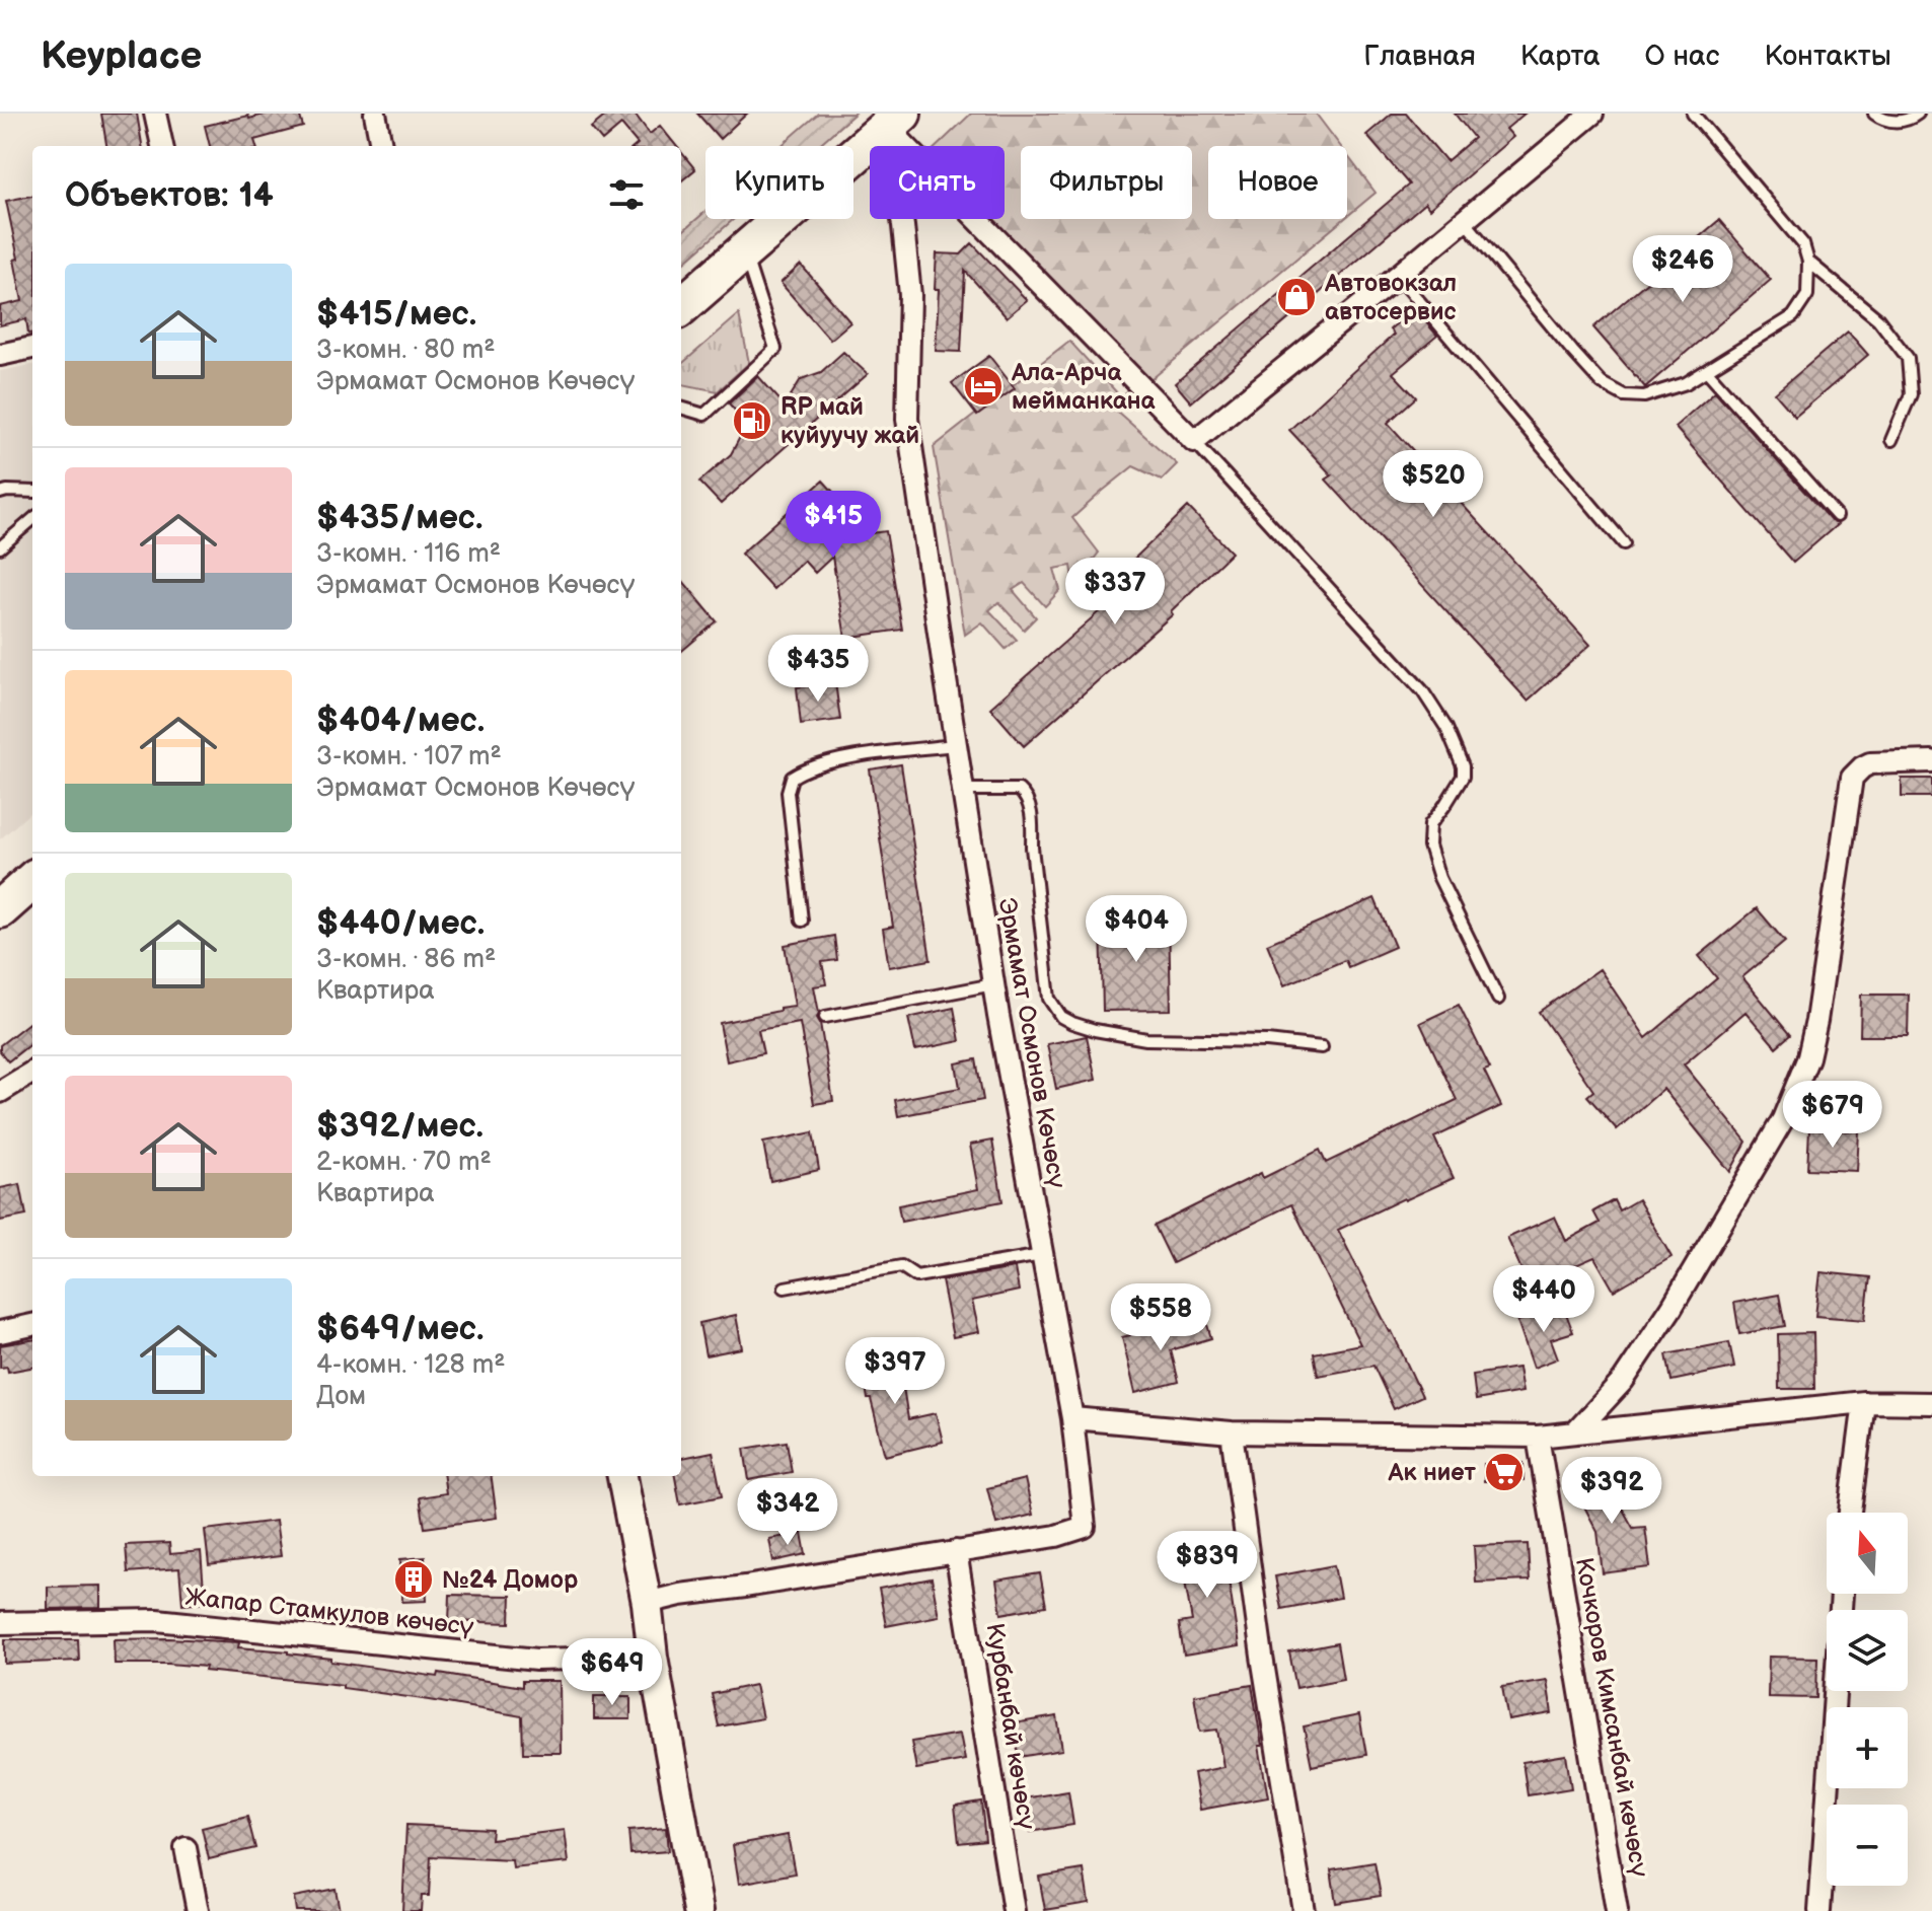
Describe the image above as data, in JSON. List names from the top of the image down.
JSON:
{
  "streets": {
    "street": [
      "Эрмамат Осмонов Көчөсү",
      "Жапар Стамкулов көчөсү",
      "Кочкоров Кимсанбай көчөсү",
      "Курбанбай көчөсү"
    ]
  },
  "crossings": [
    ["Эрмамат Осмонов Көчөсү", "Курбанбай көчөсү"]
  ],
  "places": {
    "shop": ["Автовокзал автосервис"],
    "hotel": ["Ала-Арча мейманкана"],
    "fuel station": ["RP май куйуучу жай"],
    "supermarket": ["Ак ниет"],
    "building": ["№24 Домор"]
  },
  "north": "top",
  "page": {
    "header": "Keyplace",
    "nav": [
      "Главная",
      "Карта",
      "О нас",
      "Контакты"
    ],
    "chip": [
      "Купить",
      "Снять",
      "Фильтры",
      "Новое"
    ],
    "heading": "Объектов: 14",
    "price": [
      "$246",
      "$520",
      "$415",
      "$337",
      "$435",
      "$404",
      "$679",
      "$440",
      "$558",
      "$397",
      "$392",
      "$342",
      "$839",
      "$649"
    ],
    "list": [
      {
        "name": "$415/мес.",
        "note": "3-комн. · 80 m² · Эрмамат Осмонов Көчөсү"
      },
      {
        "name": "$435/мес.",
        "note": "3-комн. · 116 m² · Эрмамат Осмонов Көчөсү"
      },
      {
        "name": "$404/мес.",
        "note": "3-комн. · 107 m² · Эрмамат Осмонов Көчөсү"
      },
      {
        "name": "$440/мес.",
        "note": "3-комн. · 86 m² · Квартира"
      },
      {
        "name": "$392/мес.",
        "note": "2-комн. · 70 m² · Квартира"
      },
      {
        "name": "$649/мес.",
        "note": "4-комн. · 128 m² · Дом"
      }
    ],
    "map_buttons": ["+", "−"]
  }
}
